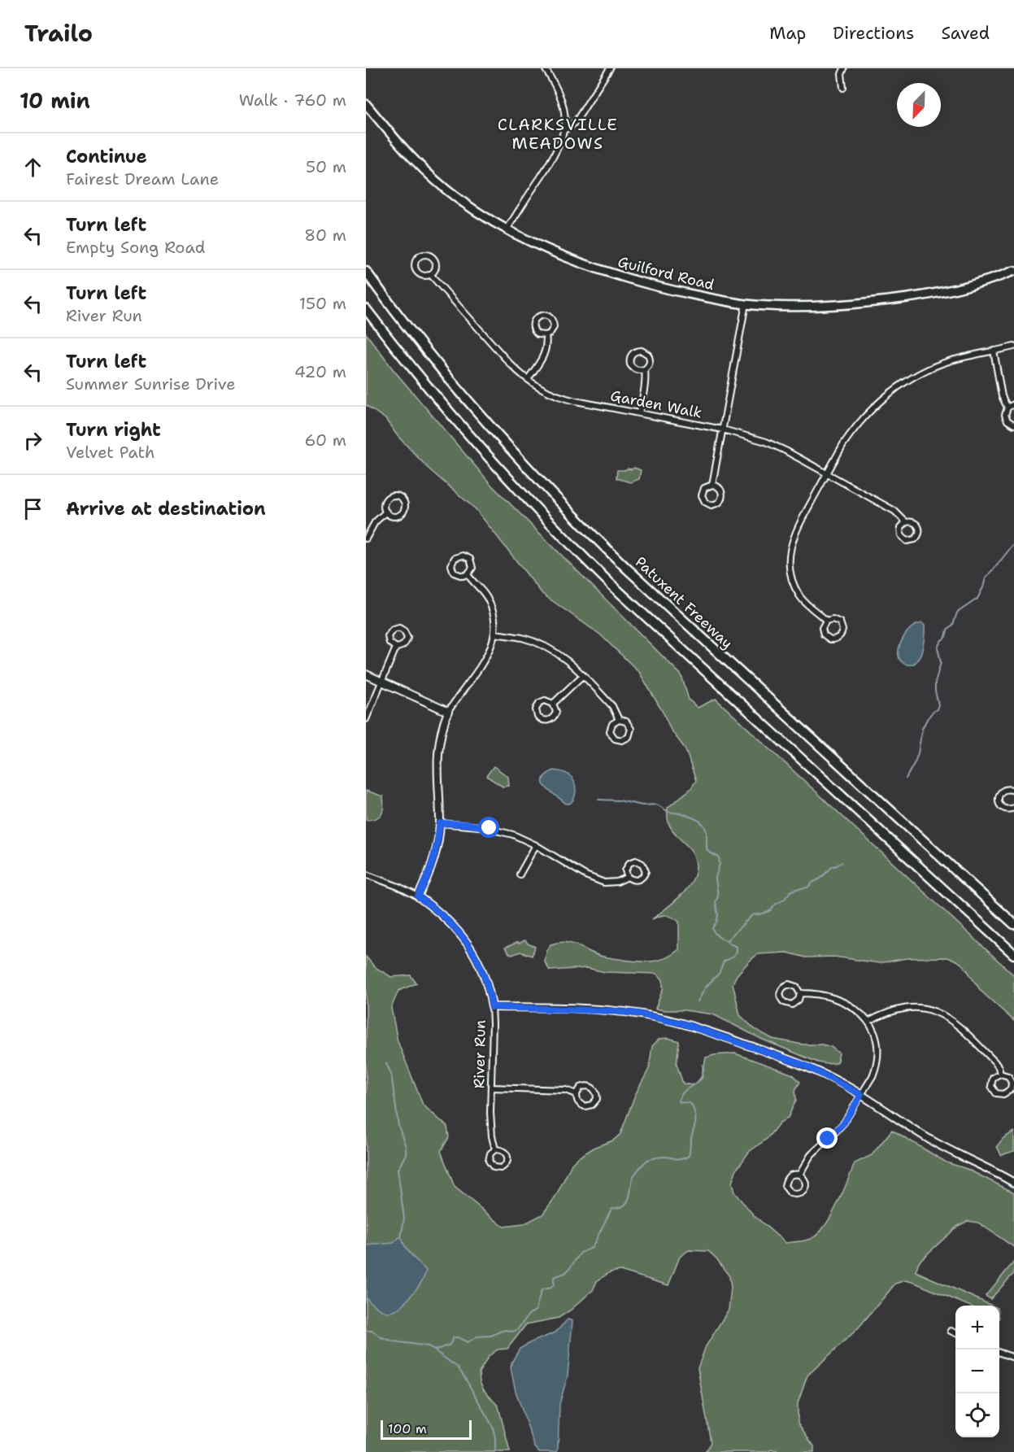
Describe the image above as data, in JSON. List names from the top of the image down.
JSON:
{
  "streets": {
    "highway": ["Patuxent Freeway"],
    "main road": ["Guilford Road"],
    "street": ["Garden Walk", "River Run"]
  },
  "districts": ["CLARKSVILLE MEADOWS"],
  "scale_bar": "100 m",
  "north": "bottom left",
  "page": {
    "header": "Trailo",
    "nav": ["Map", "Directions", "Saved"],
    "heading": ["10 min", "Walk · 760 m"],
    "list": [
      ["Continue", "Fairest Dream Lane", "50 m"],
      ["Turn left", "Empty Song Road", "80 m"],
      ["Turn left", "River Run", "150 m"],
      ["Turn left", "Summer Sunrise Drive", "420 m"],
      ["Turn right", "Velvet Path", "60 m"],
      "Arrive at destination"
    ],
    "map_buttons": ["+", "−"],
    "scale": "100 m"
  }
}
